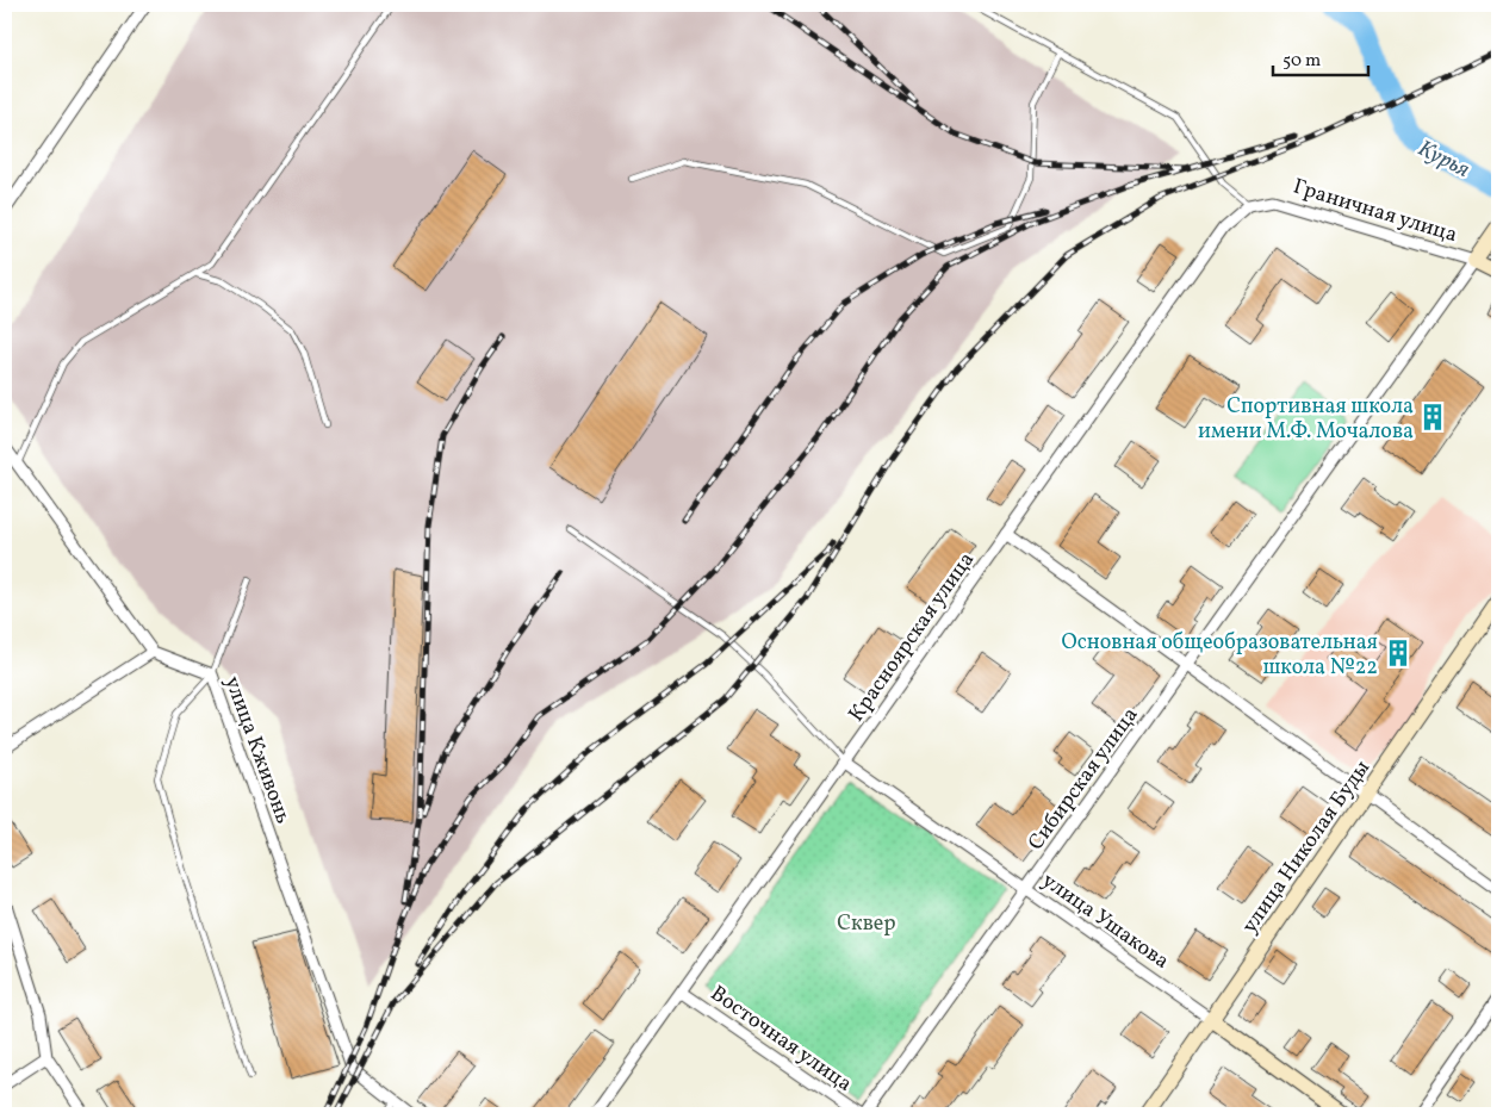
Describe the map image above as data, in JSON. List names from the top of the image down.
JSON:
{
  "streets": {
    "street": [
      "Граничная улица",
      "Красноярская улица",
      "улица Кживонь",
      "Сибирская улица",
      "улица Николая Буды",
      "улица Ушакова",
      "Восточная улица"
    ]
  },
  "crossings": [
    ["Граничная улица", "Красноярская улица"],
    ["Граничная улица", "Сибирская улица"],
    ["Красноярская улица", "улица Ушакова"],
    ["Красноярская улица", "Восточная улица"],
    ["Сибирская улица", "улица Ушакова"],
    ["улица Николая Буды", "улица Ушакова"]
  ],
  "water": ["Курья"],
  "parks": ["Сквер"],
  "places": {
    "building": ["Спортивная школа имени М.Ф. Мочалова", "Основная общеобразовательная школа №22"]
  },
  "scale_bar": "50 m"
}
